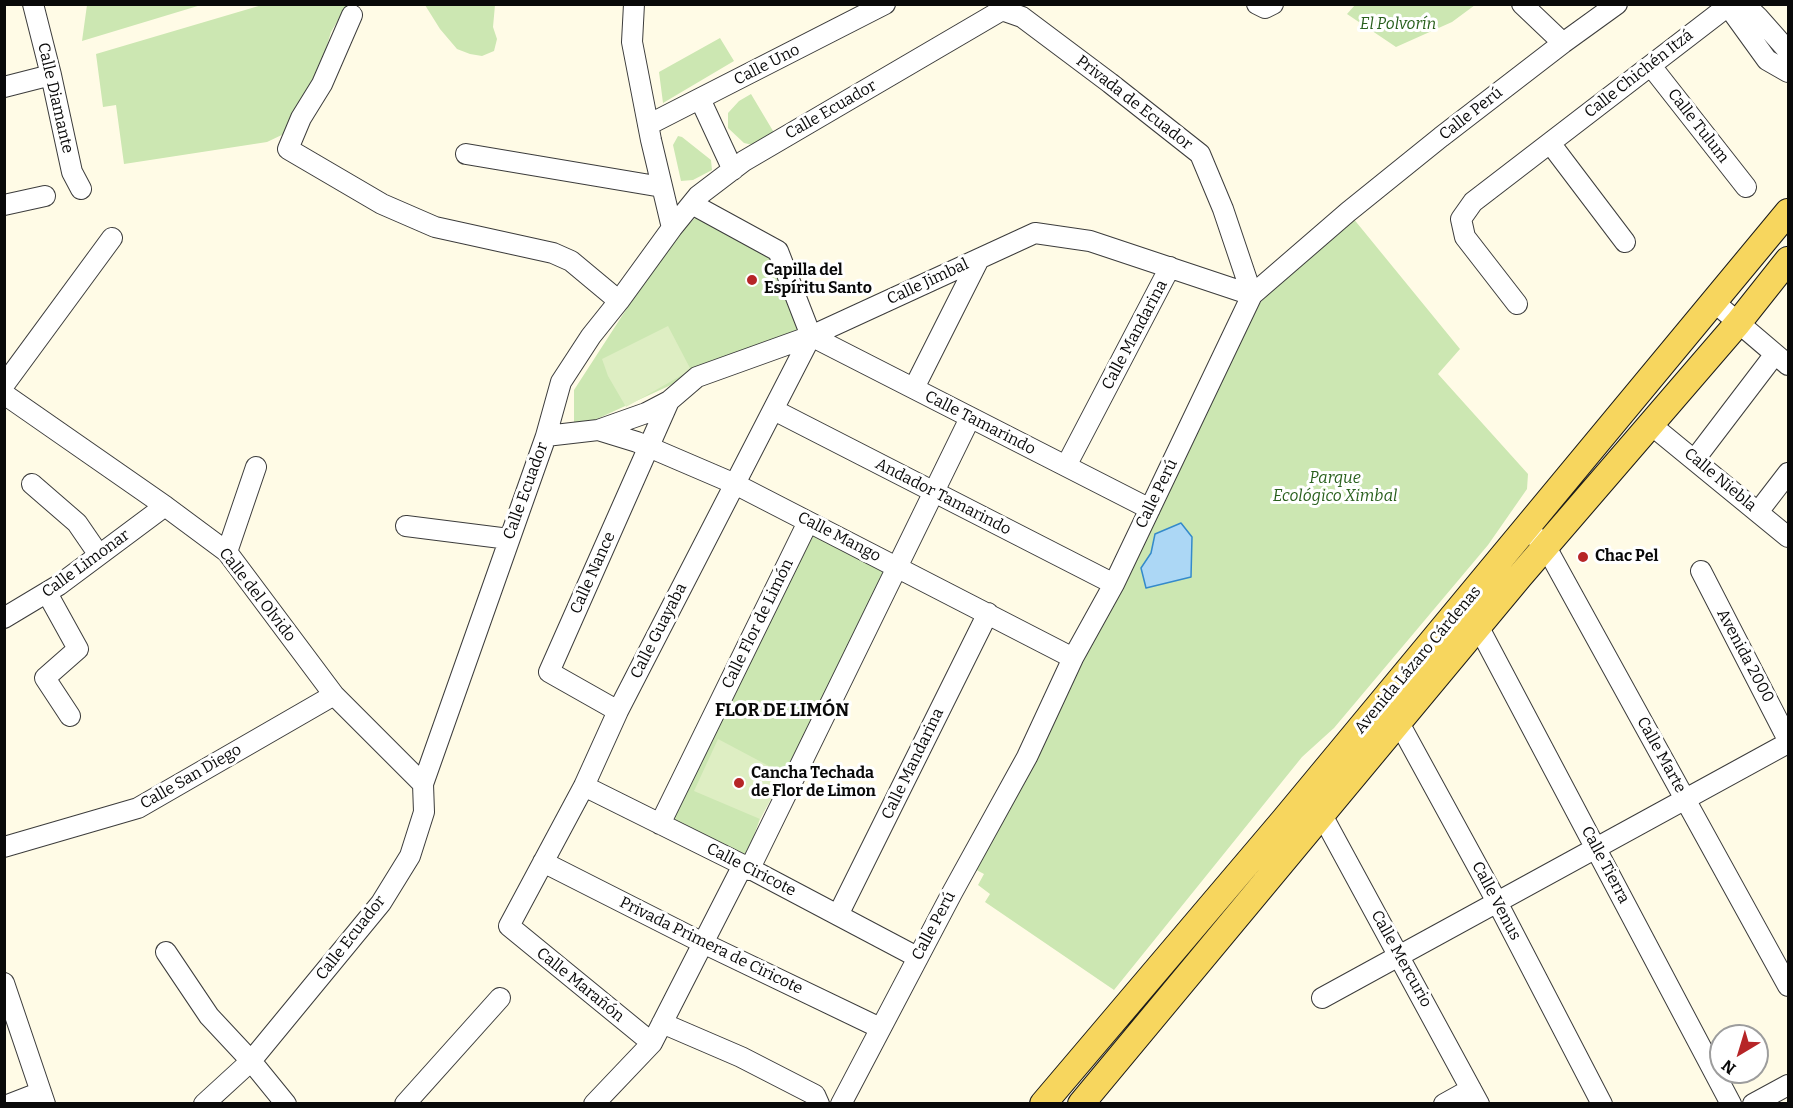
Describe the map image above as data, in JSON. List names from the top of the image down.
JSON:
{
  "streets": {
    "main road": ["Avenida Lázaro Cárdenas"],
    "street": [
      "Calle Uno",
      "Calle Chichén Itzá",
      "Calle Diamante",
      "Privada de Ecuador",
      "Calle Ecuador",
      "Calle Perú",
      "Calle Tulum",
      "Calle Jimbal",
      "Calle Mandarina",
      "Calle Tamarindo",
      "Calle Niebla",
      "Andador Tamarindo",
      "Calle Mango",
      "Calle Limonar",
      "Calle Nance",
      "Calle del Olvido",
      "Calle Flor de Limón",
      "Calle Guayaba",
      "Avenida 2000",
      "Calle Marte",
      "Calle San Diego",
      "Calle Tierra",
      "Calle Ciricote",
      "Calle Venus",
      "Privada Primera de Ciricote",
      "Calle Mercurio",
      "Calle Marañón"
    ]
  },
  "crossings": [
    ["Calle Chichén Itzá", "Calle Tulum"],
    ["Privada de Ecuador", "Calle Ecuador"],
    ["Privada de Ecuador", "Calle Perú"],
    ["Privada de Ecuador", "Calle Jimbal"],
    ["Calle Ecuador", "Calle Jimbal"],
    ["Calle Ecuador", "Calle del Olvido"],
    ["Calle Perú", "Calle Jimbal"],
    ["Calle Perú", "Calle Tamarindo"],
    ["Calle Perú", "Andador Tamarindo"],
    ["Calle Perú", "Calle Mango"],
    ["Calle Perú", "Calle Ciricote"],
    ["Calle Perú", "Privada Primera de Ciricote"],
    ["Calle Jimbal", "Calle Mandarina"],
    ["Calle Jimbal", "Calle Tamarindo"],
    ["Calle Jimbal", "Calle Mango"],
    ["Calle Jimbal", "Calle Nance"],
    ["Calle Jimbal", "Calle Guayaba"],
    ["Calle Mandarina", "Calle Tamarindo"],
    ["Calle Mandarina", "Calle Mango"],
    ["Calle Mandarina", "Calle Ciricote"],
    ["Calle Tamarindo", "Calle Guayaba"],
    ["Calle Niebla", "Avenida Lázaro Cárdenas"],
    ["Andador Tamarindo", "Calle Guayaba"],
    ["Calle Mango", "Calle Nance"],
    ["Calle Mango", "Calle Flor de Limón"],
    ["Calle Mango", "Calle Guayaba"],
    ["Calle Limonar", "Calle del Olvido"],
    ["Calle Nance", "Calle Guayaba"],
    ["Calle del Olvido", "Calle San Diego"],
    ["Calle Flor de Limón", "Calle Ciricote"],
    ["Calle Guayaba", "Calle Ciricote"],
    ["Calle Guayaba", "Privada Primera de Ciricote"],
    ["Calle Guayaba", "Calle Marañón"],
    ["Avenida Lázaro Cárdenas", "Calle Marte"],
    ["Avenida Lázaro Cárdenas", "Calle Tierra"],
    ["Avenida Lázaro Cárdenas", "Calle Venus"],
    ["Avenida Lázaro Cárdenas", "Calle Mercurio"]
  ],
  "districts": ["FLOR DE LIMÓN"],
  "parks": ["El Polvorín", "Parque Ecológico Ximbal"],
  "places": ["Capilla del Espíritu Santo", "Chac Pel", "Cancha Techada de Flor de Limon"],
  "north": "bottom left"
}
